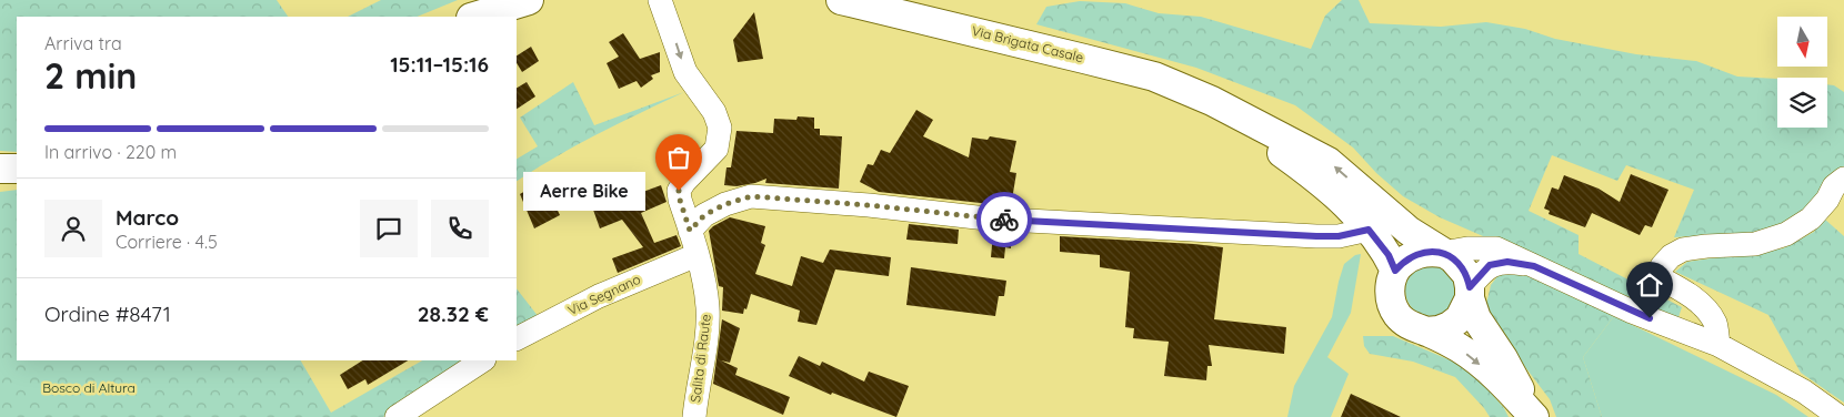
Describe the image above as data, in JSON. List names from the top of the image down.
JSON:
{
  "streets": {
    "main road": ["Via Brigata Casale"],
    "street": ["Via Segnano", "Salita di Raute"]
  },
  "crossings": [
    ["Via Segnano", "Salita di Raute"]
  ],
  "one_way": ["Salita di Raute"],
  "parks": ["Bosco di Altura"],
  "places": ["Aerre Bike"],
  "north": "bottom",
  "page": {
    "heading": ["2 min", "Arriva tra", "15:11–15:16"],
    "panel": [
      "Marco",
      "Corriere · 4.5",
      "Ordine #8471",
      "28.32 €"
    ],
    "bar": "In arrivo · 220 m",
    "bubble": "Aerre Bike"
  }
}
